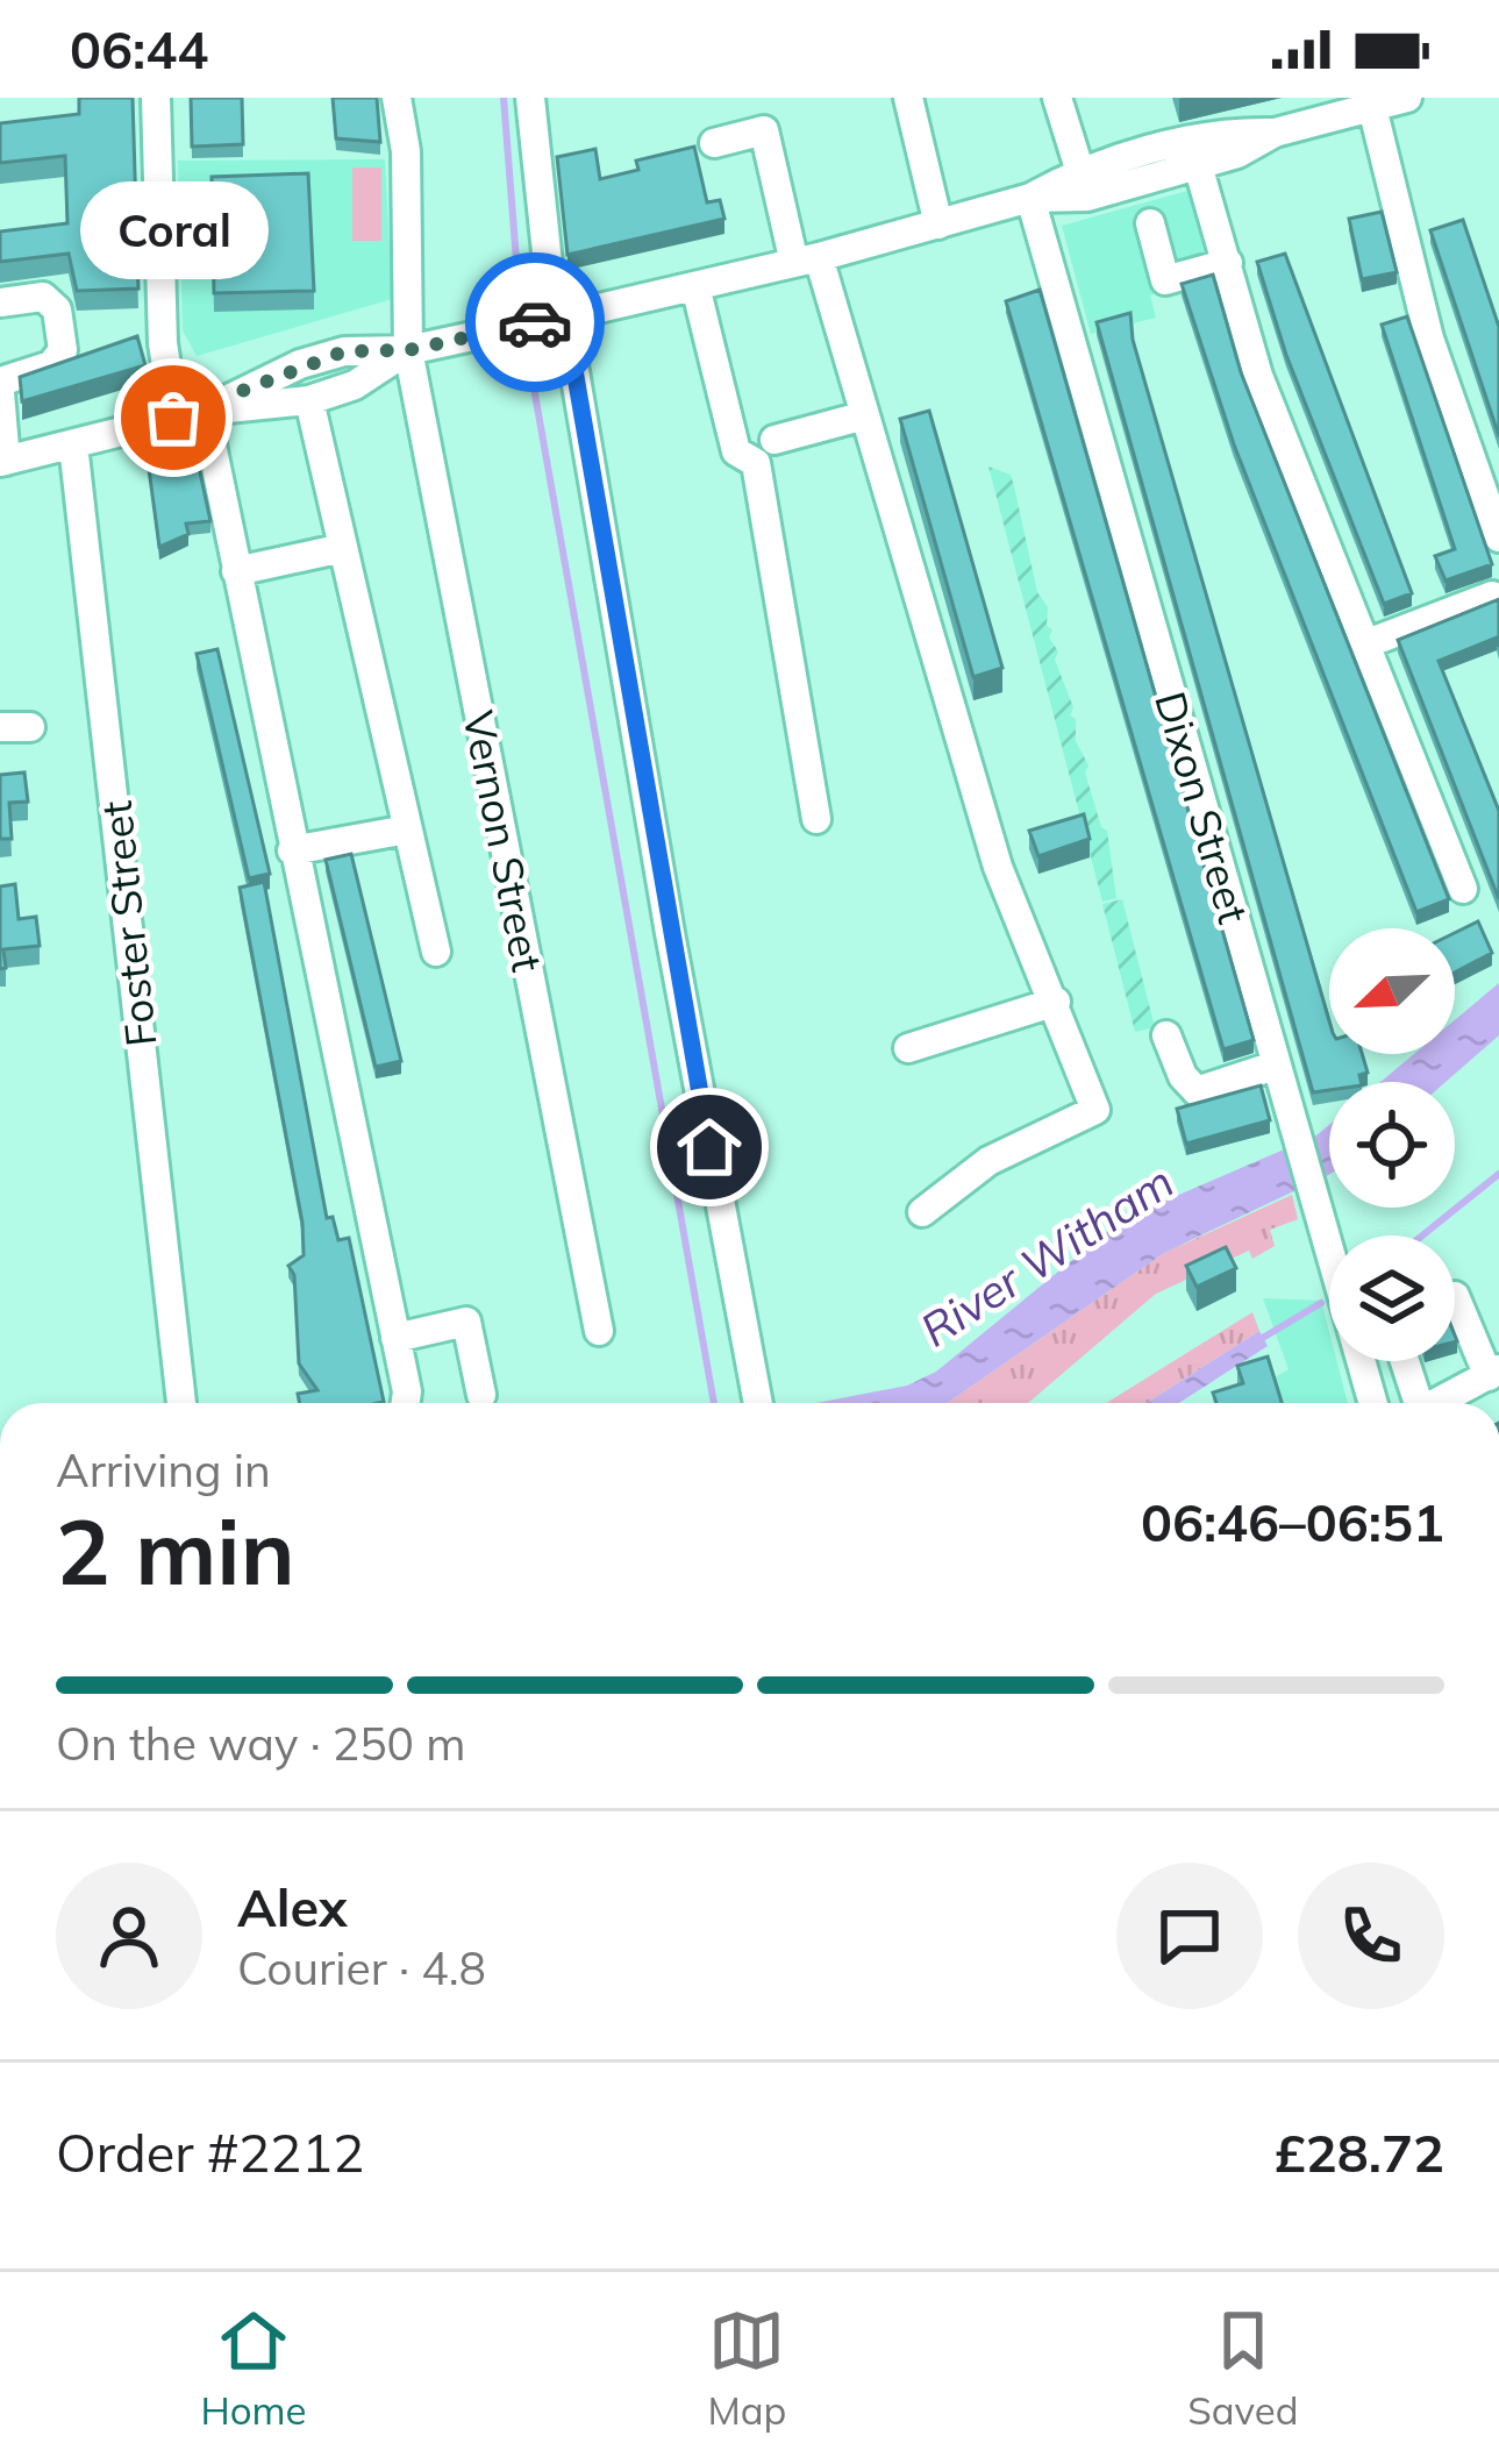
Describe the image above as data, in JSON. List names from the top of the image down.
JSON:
{
  "streets": {
    "street": ["Dixon Street", "Vernon Street", "Foster Street"]
  },
  "water": ["River Witham"],
  "places": ["Coral"],
  "north": "bottom left",
  "page": {
    "status": "06:44",
    "bubble": "Coral",
    "heading": ["2 min", "Arriving in", "06:46–06:51"],
    "panel": [
      "Alex",
      "Courier · 4.8",
      "Order #2212",
      "£28.72"
    ],
    "bar": "On the way · 250 m",
    "tabs": ["Home", "Map", "Saved"]
  }
}
